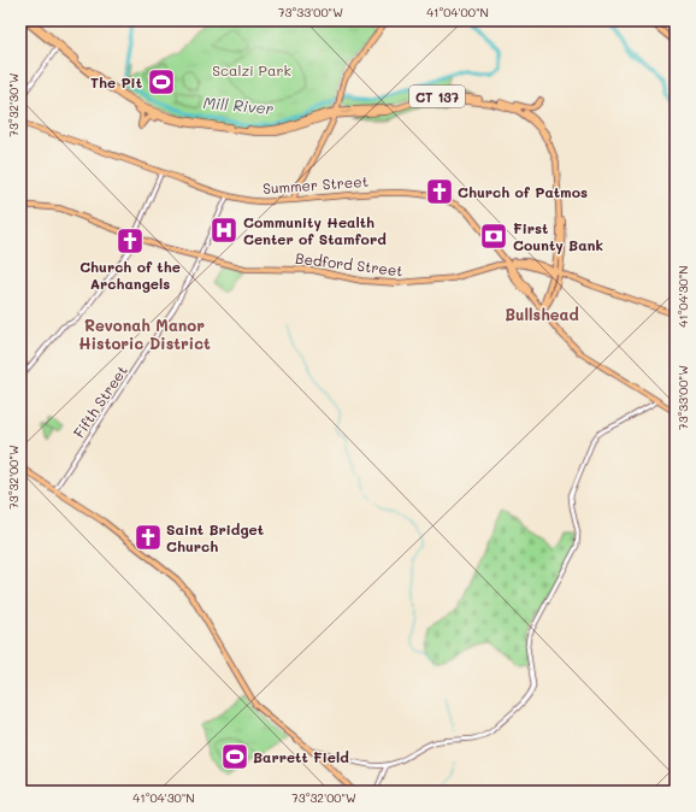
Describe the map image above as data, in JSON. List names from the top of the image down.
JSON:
{
  "streets": {
    "main road": ["CT 137", "Summer Street", "Bedford Street"],
    "street": ["Fifth Street"]
  },
  "crossings": [
    ["CT 137", "Bedford Street"],
    ["Summer Street", "Bedford Street"],
    ["Summer Street", "Fifth Street"],
    ["Bedford Street", "Fifth Street"]
  ],
  "districts": ["Bullshead", "Revonah Manor Historic District"],
  "water": ["Mill River"],
  "parks": ["Scalzi Park"],
  "places": {
    "sports": ["The Pit", "Barrett Field"],
    "church": ["Church of Patmos", "Church of the Archangels", "Saint Bridget Church"],
    "hospital": ["Community Health Center of Stamford"],
    "bank": ["First County Bank"]
  },
  "coordinates": [
    "73°33'00\"W",
    "41°04'00\"N",
    "73°32'30\"W",
    "41°04'30\"N",
    "73°32'00\"W"
  ]
}
